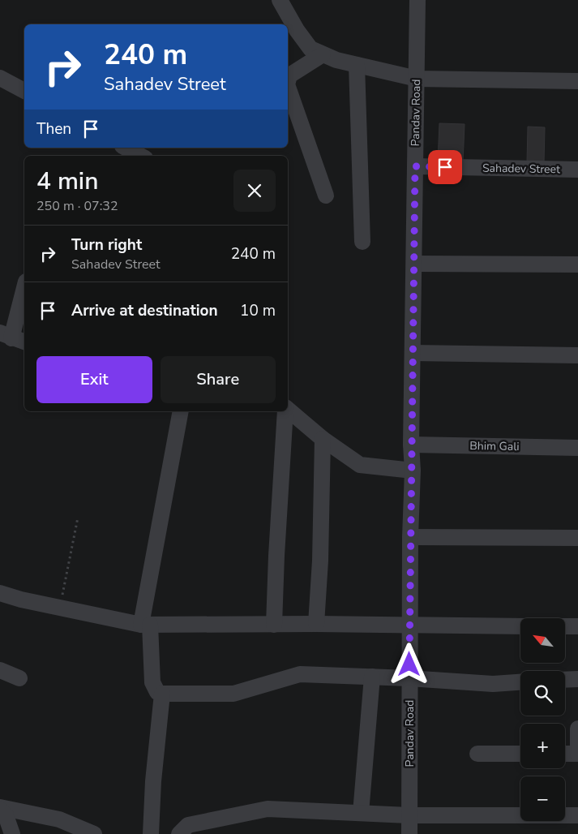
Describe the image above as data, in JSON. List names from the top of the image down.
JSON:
{
  "streets": {
    "street": ["Pandav Road", "Sahadev Street", "Bhim Gali"]
  },
  "crossings": [
    ["Pandav Road", "Sahadev Street"],
    ["Pandav Road", "Bhim Gali"]
  ],
  "north": "top left",
  "page": {
    "turn": ["240 m", "Sahadev Street"],
    "then": "Then",
    "heading": ["4 min", "250 m · 07:32"],
    "list": [
      {
        "name": "Turn right",
        "note": "Sahadev Street",
        "value": "240 m"
      },
      {
        "name": "Arrive at destination",
        "value": "10 m"
      }
    ],
    "buttons": ["Exit", "Share"],
    "map_buttons": ["+", "−"]
  }
}
